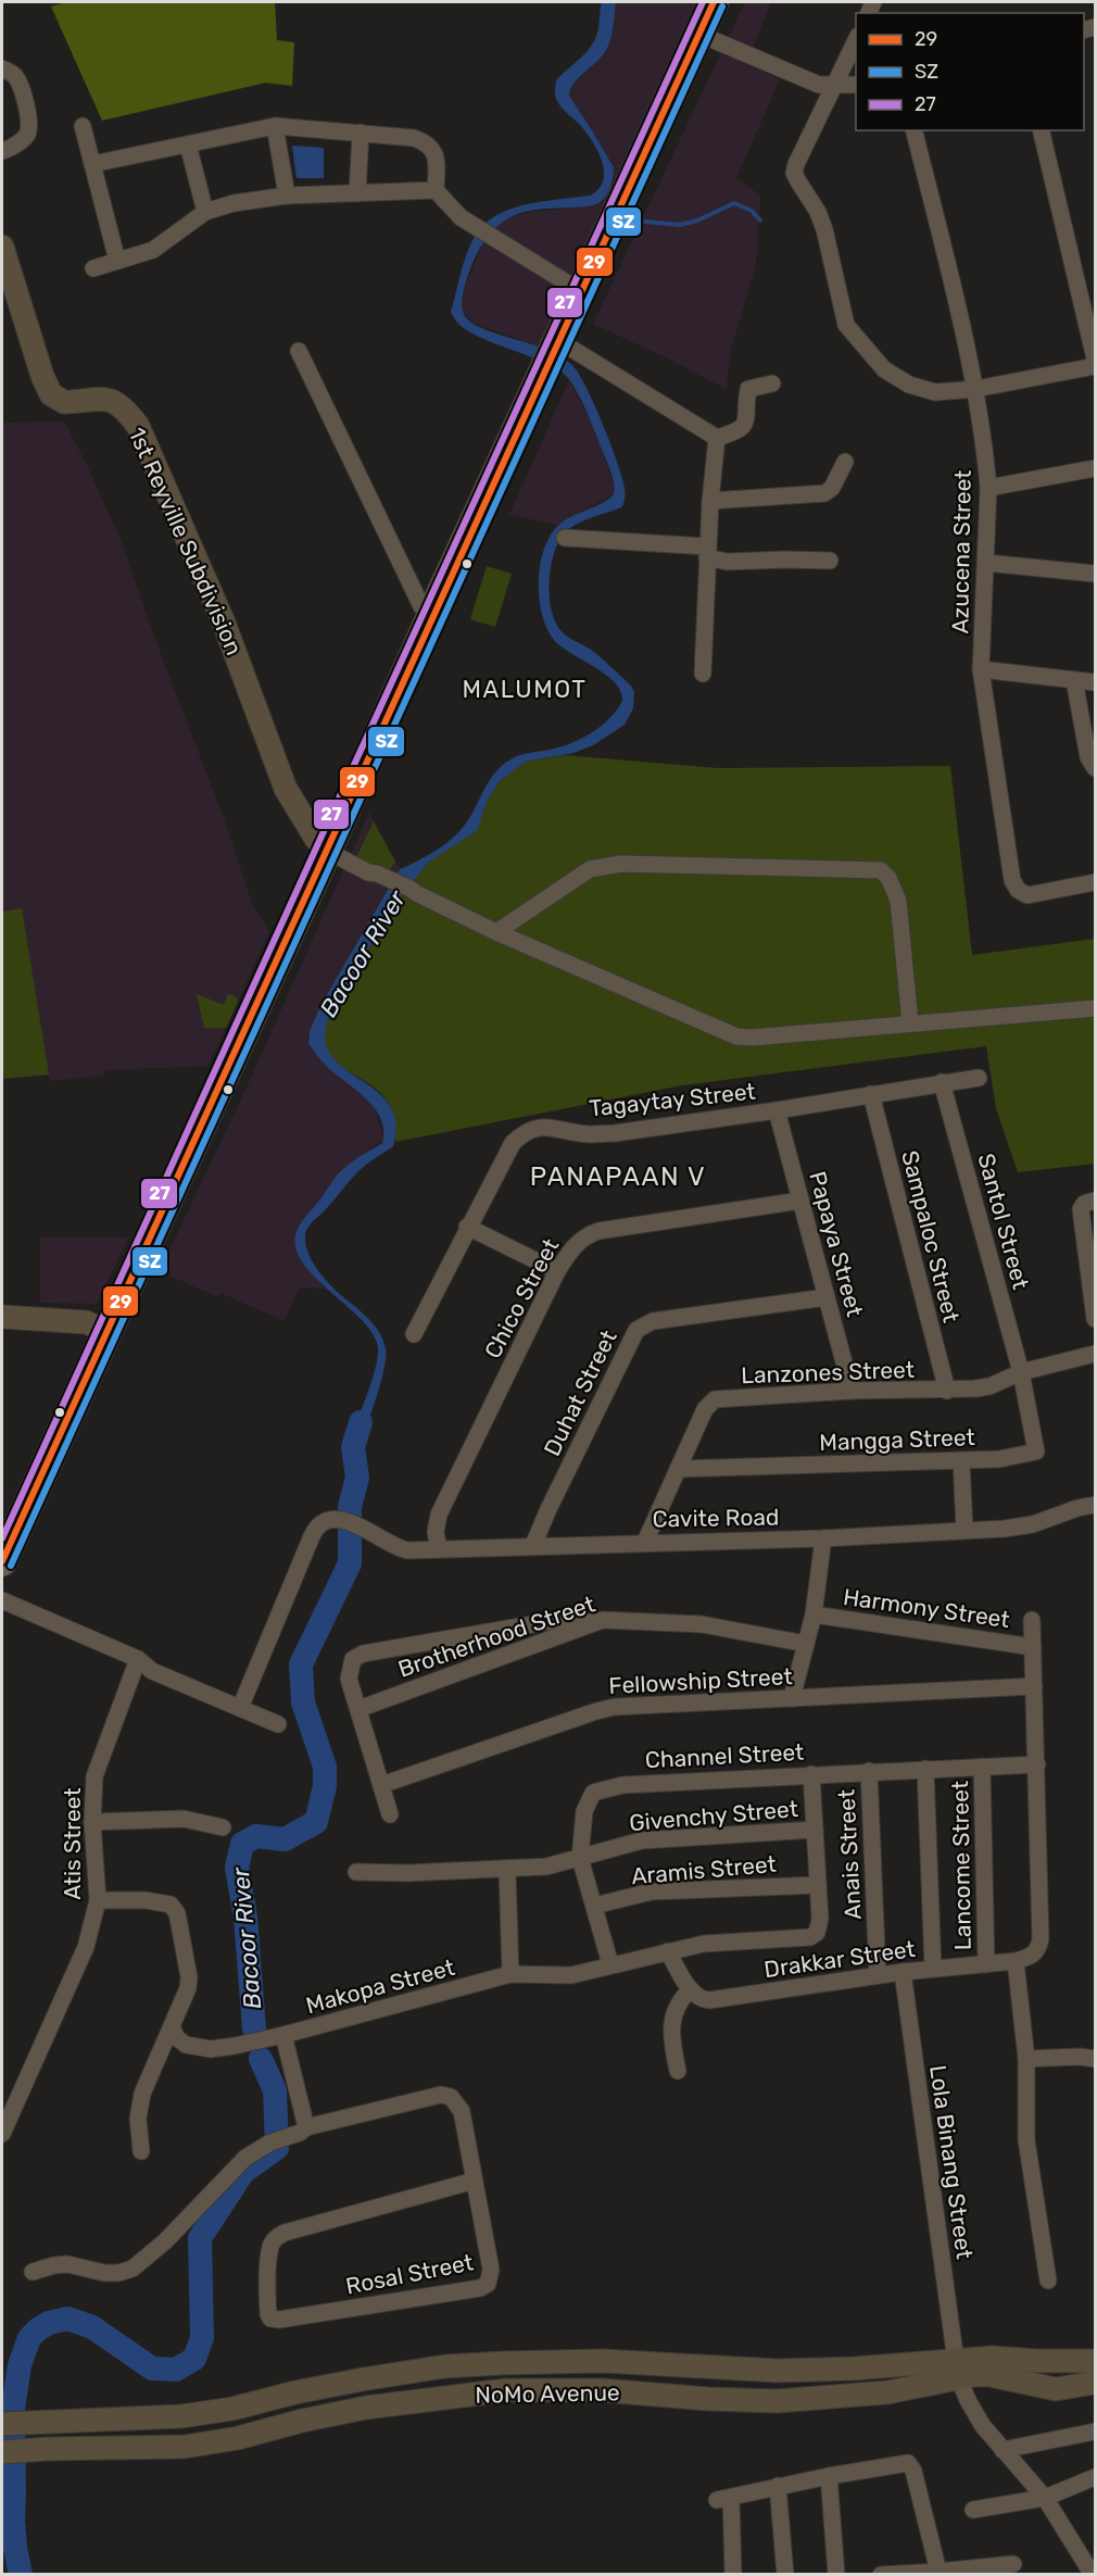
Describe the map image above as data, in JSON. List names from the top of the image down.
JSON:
{
  "streets": {
    "main road": ["1st Reyville Subdivision", "NoMo Avenue"],
    "street": [
      "Azucena Street",
      "Tagaytay Street",
      "Santol Street",
      "Sampaloc Street",
      "Papaya Street",
      "Chico Street",
      "Lanzones Street",
      "Duhat Street",
      "Mangga Street",
      "Cavite Road",
      "Harmony Street",
      "Brotherhood Street",
      "Fellowship Street",
      "Channel Street",
      "Givenchy Street",
      "Atis Street",
      "Anais Street",
      "Lancome Street",
      "Aramis Street",
      "Drakkar Street",
      "Makopa Street",
      "Lola Binang Street",
      "Rosal Street"
    ]
  },
  "crossings": [
    ["Tagaytay Street", "Santol Street"],
    ["Tagaytay Street", "Sampaloc Street"],
    ["Tagaytay Street", "Papaya Street"],
    ["Santol Street", "Lanzones Street"],
    ["Santol Street", "Mangga Street"],
    ["Sampaloc Street", "Lanzones Street"],
    ["Papaya Street", "Chico Street"],
    ["Papaya Street", "Lanzones Street"],
    ["Papaya Street", "Duhat Street"],
    ["Chico Street", "Cavite Road"],
    ["Lanzones Street", "Mangga Street"],
    ["Lanzones Street", "Cavite Road"],
    ["Duhat Street", "Cavite Road"],
    ["Channel Street", "Givenchy Street"],
    ["Channel Street", "Anais Street"],
    ["Channel Street", "Lancome Street"],
    ["Channel Street", "Aramis Street"],
    ["Channel Street", "Drakkar Street"],
    ["Channel Street", "Makopa Street"],
    ["Anais Street", "Drakkar Street"],
    ["Lancome Street", "Drakkar Street"],
    ["Aramis Street", "Makopa Street"],
    ["Drakkar Street", "Lola Binang Street"],
    ["Lola Binang Street", "NoMo Avenue"]
  ],
  "districts": ["MALUMOT", "PANAPAAN V"],
  "water": ["Bacoor River"],
  "lines": ["transit line 29", "transit line 27", "transit line SZ"],
  "legend": ["29", "SZ", "27"]
}
